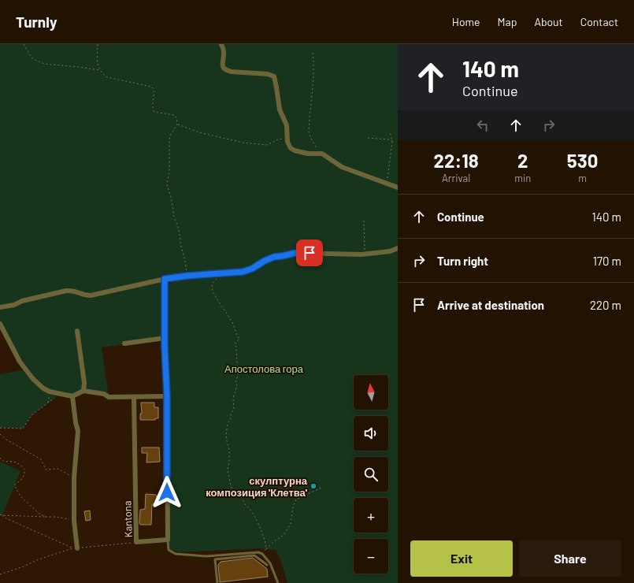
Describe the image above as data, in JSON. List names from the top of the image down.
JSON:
{
  "streets": {
    "street": ["Kantona"]
  },
  "parks": ["Апостолова гора"],
  "places": ["скулптурна композиция 'Клетва'"],
  "north": "top",
  "page": {
    "header": "Turnly",
    "nav": [
      "Home",
      "Map",
      "About",
      "Contact"
    ],
    "turn": ["140 m", "Continue"],
    "eta": [
      "22:18",
      "Arrival",
      "2",
      "min",
      "530",
      "m"
    ],
    "list": [
      {
        "name": "Continue",
        "value": "140 m"
      },
      {
        "name": "Turn right",
        "value": "170 m"
      },
      {
        "name": "Arrive at destination",
        "value": "220 m"
      }
    ],
    "map_buttons": ["+", "−"],
    "buttons": ["Exit", "Share"]
  }
}
